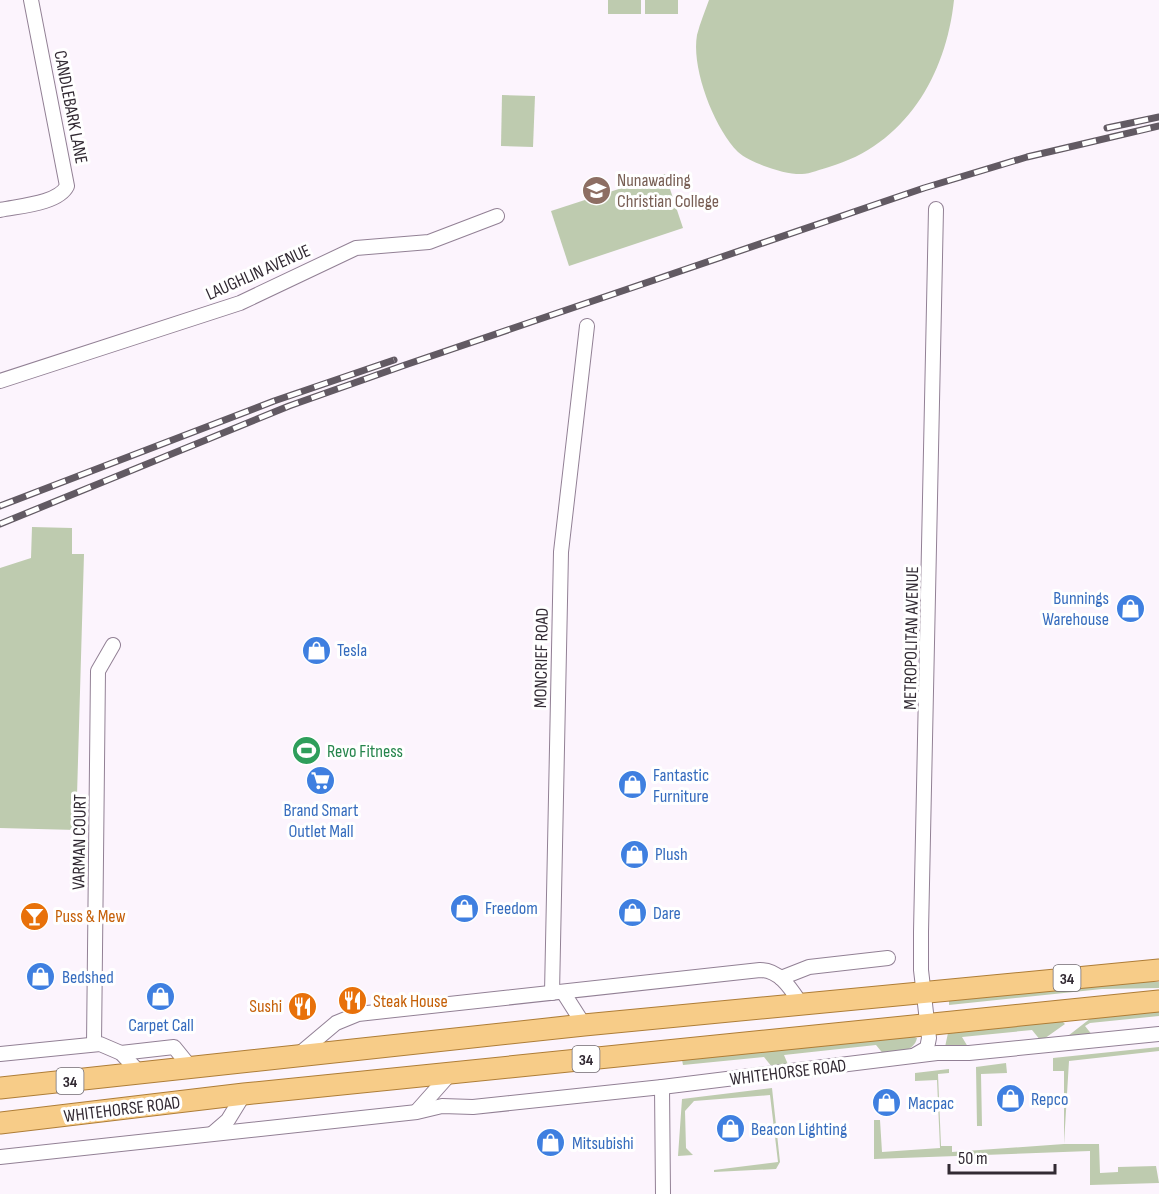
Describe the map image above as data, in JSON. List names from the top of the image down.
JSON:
{
  "streets": {
    "main road": ["34", "WHITEHORSE ROAD"],
    "street": [
      "CANDLEBARK LANE",
      "LAUGHLIN AVENUE",
      "METROPOLITAN AVENUE",
      "MONCRIEF ROAD",
      "VARMAN COURT"
    ]
  },
  "crossings": [
    ["METROPOLITAN AVENUE", "WHITEHORSE ROAD"],
    ["VARMAN COURT", "WHITEHORSE ROAD"]
  ],
  "places": {
    "school or university": ["Nunawading Christian College"],
    "shop": [
      "Bunnings Warehouse",
      "Tesla",
      "Fantastic Furniture",
      "Plush",
      "Freedom",
      "Dare",
      "Bedshed",
      "Carpet Call",
      "Repco",
      "Macpac",
      "Beacon Lighting",
      "Mitsubishi"
    ],
    "sports": ["Revo Fitness"],
    "supermarket": ["Brand Smart Outlet Mall"],
    "bar": ["Puss & Mew"],
    "restaurant": ["Steak House", "Sushi"]
  },
  "scale_bar": "50 m"
}
